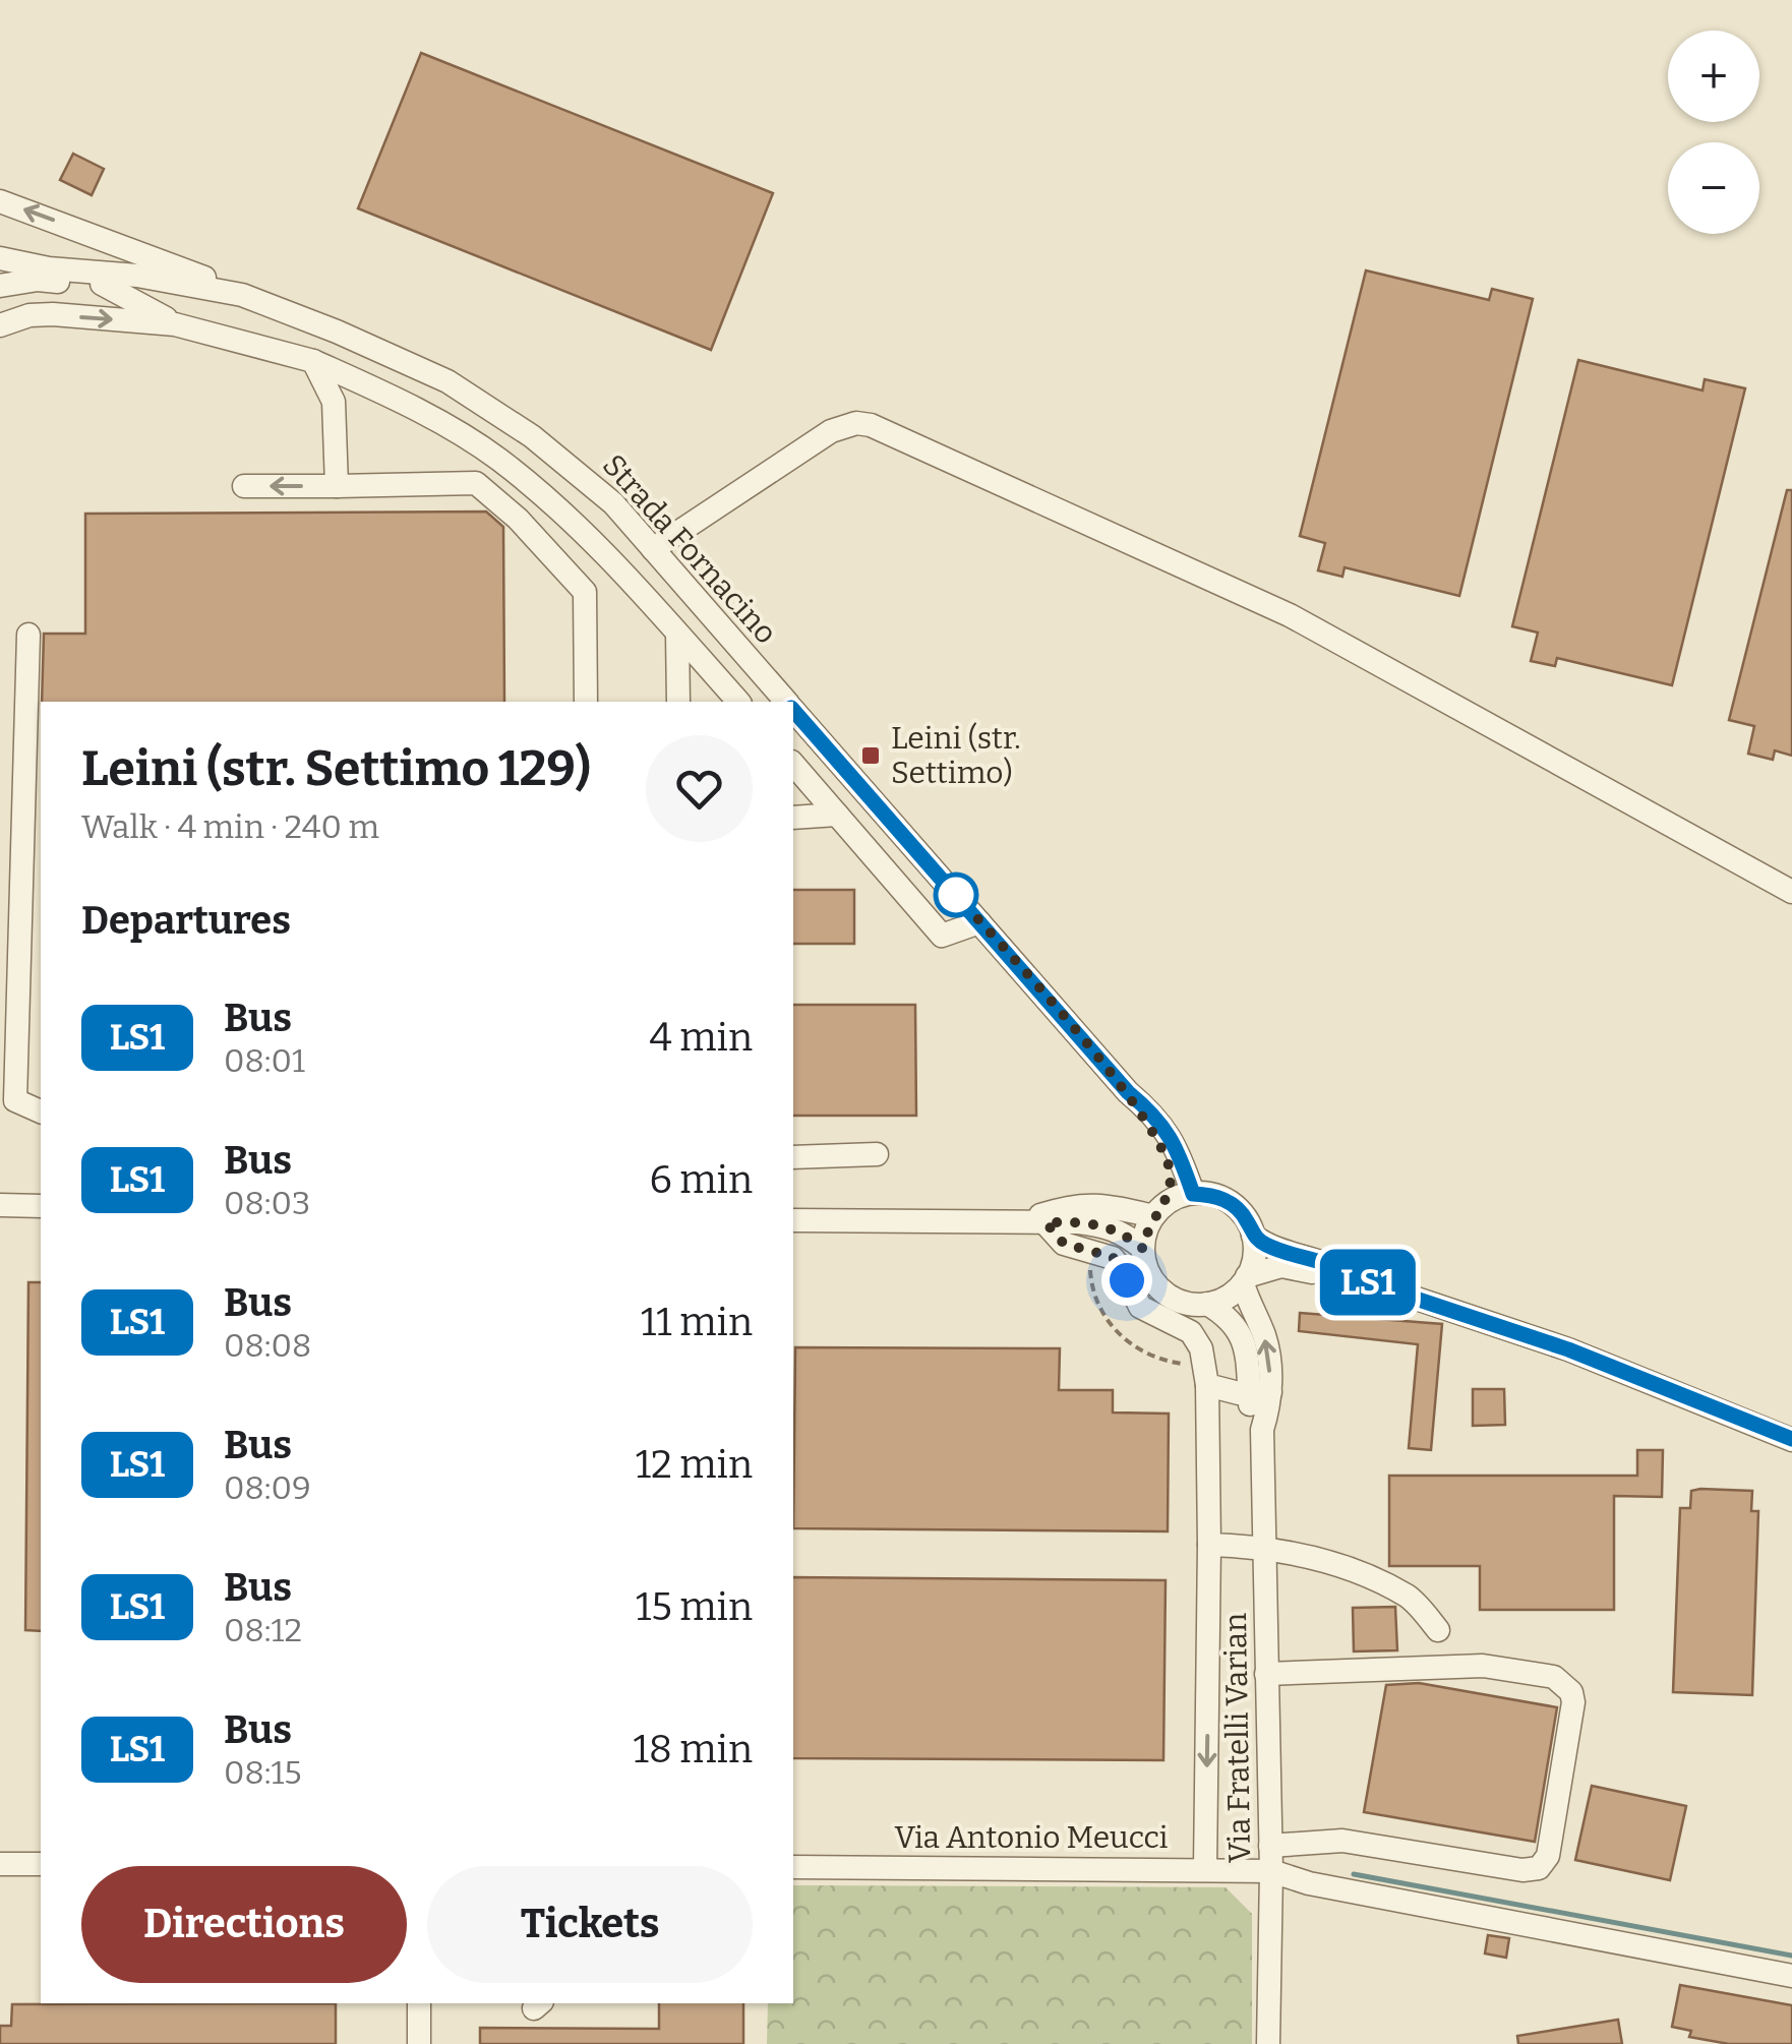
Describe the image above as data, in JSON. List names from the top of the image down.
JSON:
{
  "streets": {
    "street": ["Strada Fornacino", "Via Fratelli Varian", "Via Antonio Meucci"]
  },
  "crossings": [
    ["Strada Fornacino", "Via Fratelli Varian"],
    ["Via Fratelli Varian", "Via Antonio Meucci"]
  ],
  "places": {
    "transit": ["Leini (str. Settimo)"]
  },
  "lines": ["bus line LS1"],
  "page": {
    "on_map": "LS1",
    "map_buttons": ["+", "−"],
    "heading": [
      ["Leini (str. Settimo 129)", "Walk · 4 min · 240 m"],
      "Departures"
    ],
    "list": [
      {
        "mark": "LS1",
        "name": "Bus",
        "note": "08:01",
        "value": "4 min"
      },
      {
        "mark": "LS1",
        "name": "Bus",
        "note": "08:03",
        "value": "6 min"
      },
      {
        "mark": "LS1",
        "name": "Bus",
        "note": "08:08",
        "value": "11 min"
      },
      {
        "mark": "LS1",
        "name": "Bus",
        "note": "08:09",
        "value": "12 min"
      },
      {
        "mark": "LS1",
        "name": "Bus",
        "note": "08:12",
        "value": "15 min"
      },
      {
        "mark": "LS1",
        "name": "Bus",
        "note": "08:15",
        "value": "18 min"
      }
    ],
    "buttons": ["Directions", "Tickets"]
  }
}
